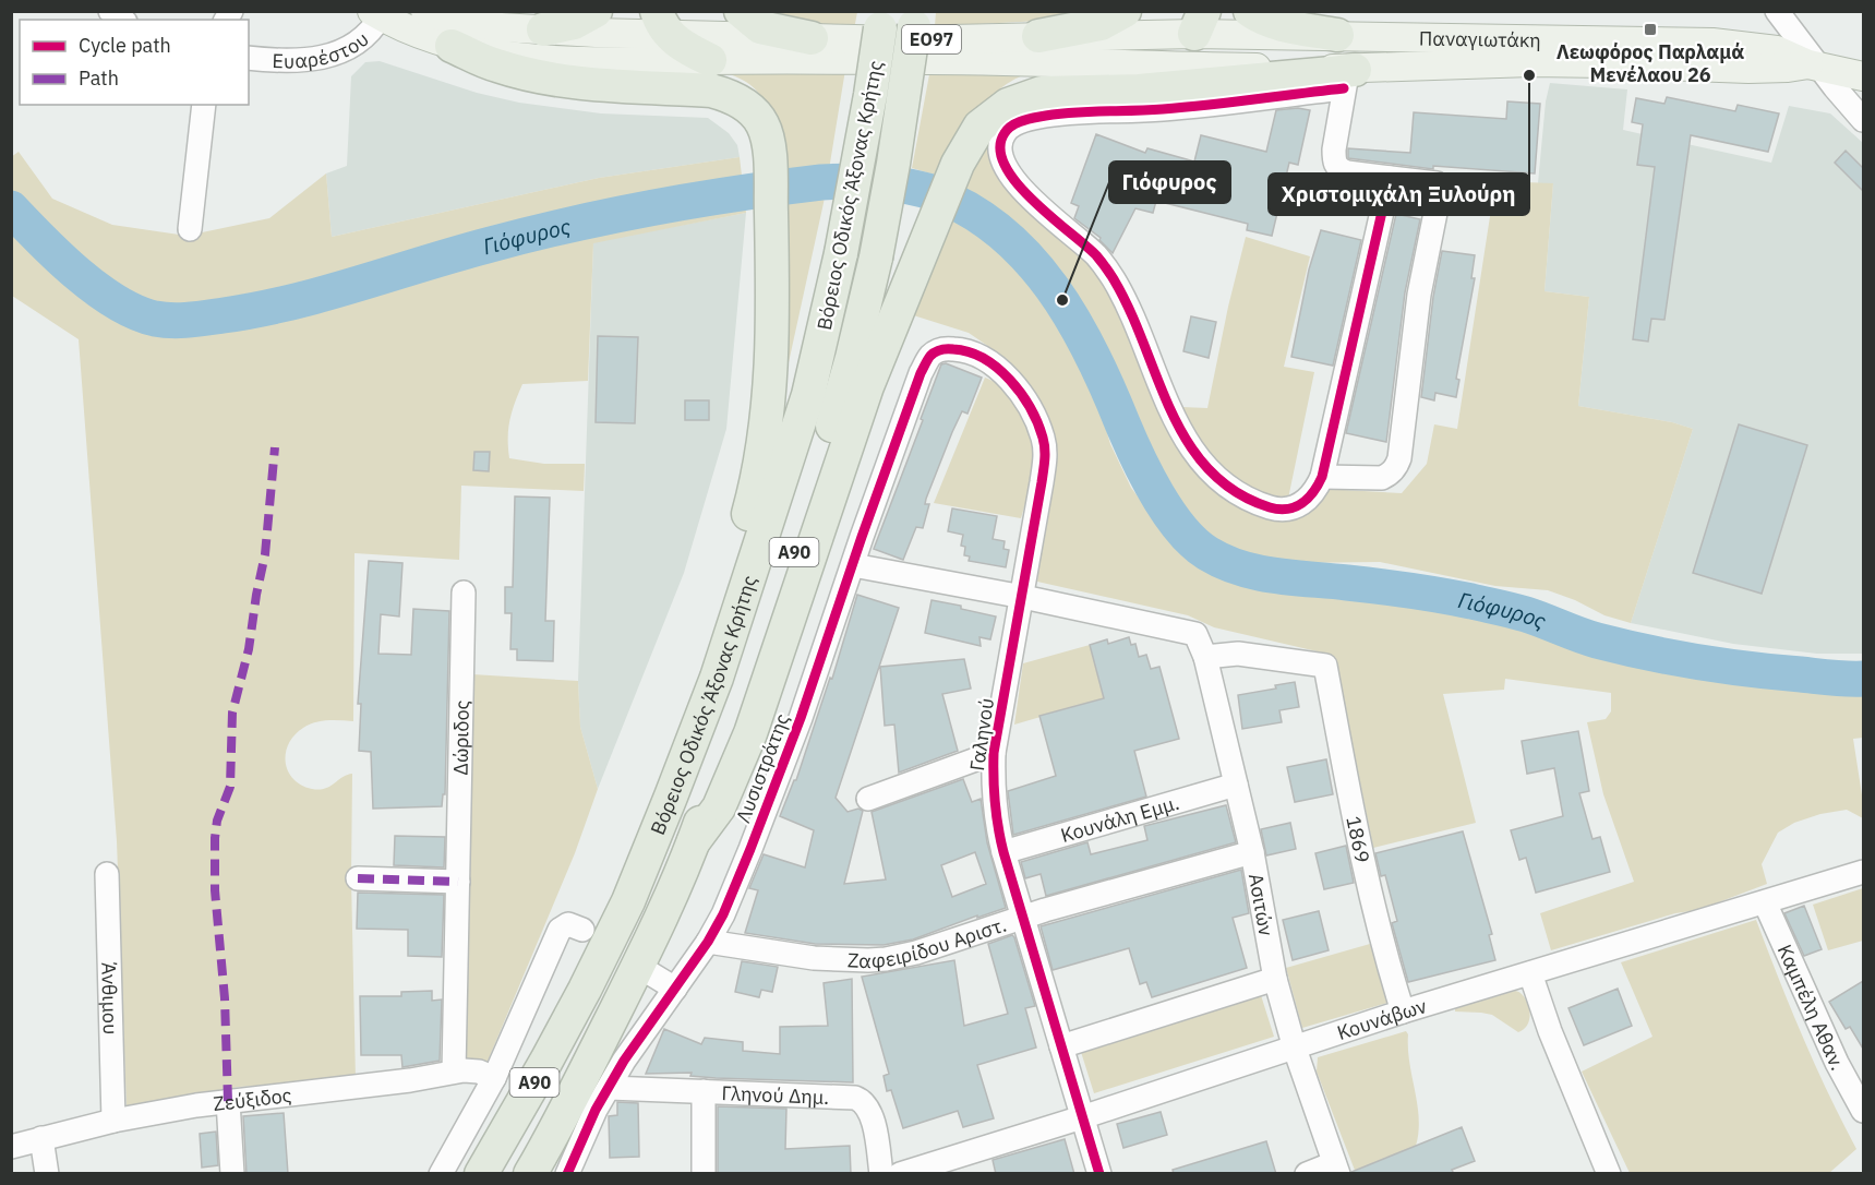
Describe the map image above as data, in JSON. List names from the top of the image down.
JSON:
{
  "streets": {
    "highway": ["Βόρειος Οδικός Άξονας Κρήτης", "Α90"],
    "main road": ["Παναγιωτάκη", "ΕΟ97"],
    "street": [
      "Ευαρέστου",
      "Γαληνού",
      "Δώριδος",
      "Λυσιστράτης",
      "Κουνάλη Εμμ.",
      "1869",
      "Ασιτών",
      "Ζαφειρίδου Αριστ.",
      "Άνθιμου",
      "Καμπέλη Αθαν.",
      "Κουνάβων",
      "Γληνού Δημ.",
      "Ζεύξιδος"
    ]
  },
  "crossings": [
    ["Παναγιωτάκη", "ΕΟ97"],
    ["ΕΟ97", "Ευαρέστου"],
    ["Γαληνού", "Λυσιστράτης"],
    ["Γαληνού", "Κουνάλη Εμμ."],
    ["Γαληνού", "Ασιτών"],
    ["Γαληνού", "Ζαφειρίδου Αριστ."],
    ["Γαληνού", "Κουνάβων"],
    ["Δώριδος", "Ζεύξιδος"],
    ["Λυσιστράτης", "Ζαφειρίδου Αριστ."],
    ["Λυσιστράτης", "Γληνού Δημ."],
    ["Κουνάλη Εμμ.", "Ασιτών"],
    ["1869", "Ασιτών"],
    ["1869", "Κουνάβων"],
    ["Ασιτών", "Ζαφειρίδου Αριστ."],
    ["Ασιτών", "Κουνάβων"],
    ["Άνθιμου", "Ζεύξιδος"],
    ["Καμπέλη Αθαν.", "Κουνάβων"]
  ],
  "water": ["Γιόφυρος"],
  "places": {
    "transit": ["Λεωφόρος Παρλαμά Μενέλαου 26"],
    "other": ["Χριστομιχάλη Ξυλούρη", "Γιόφυρος"]
  },
  "legend": ["Cycle path", "Path"]
}
